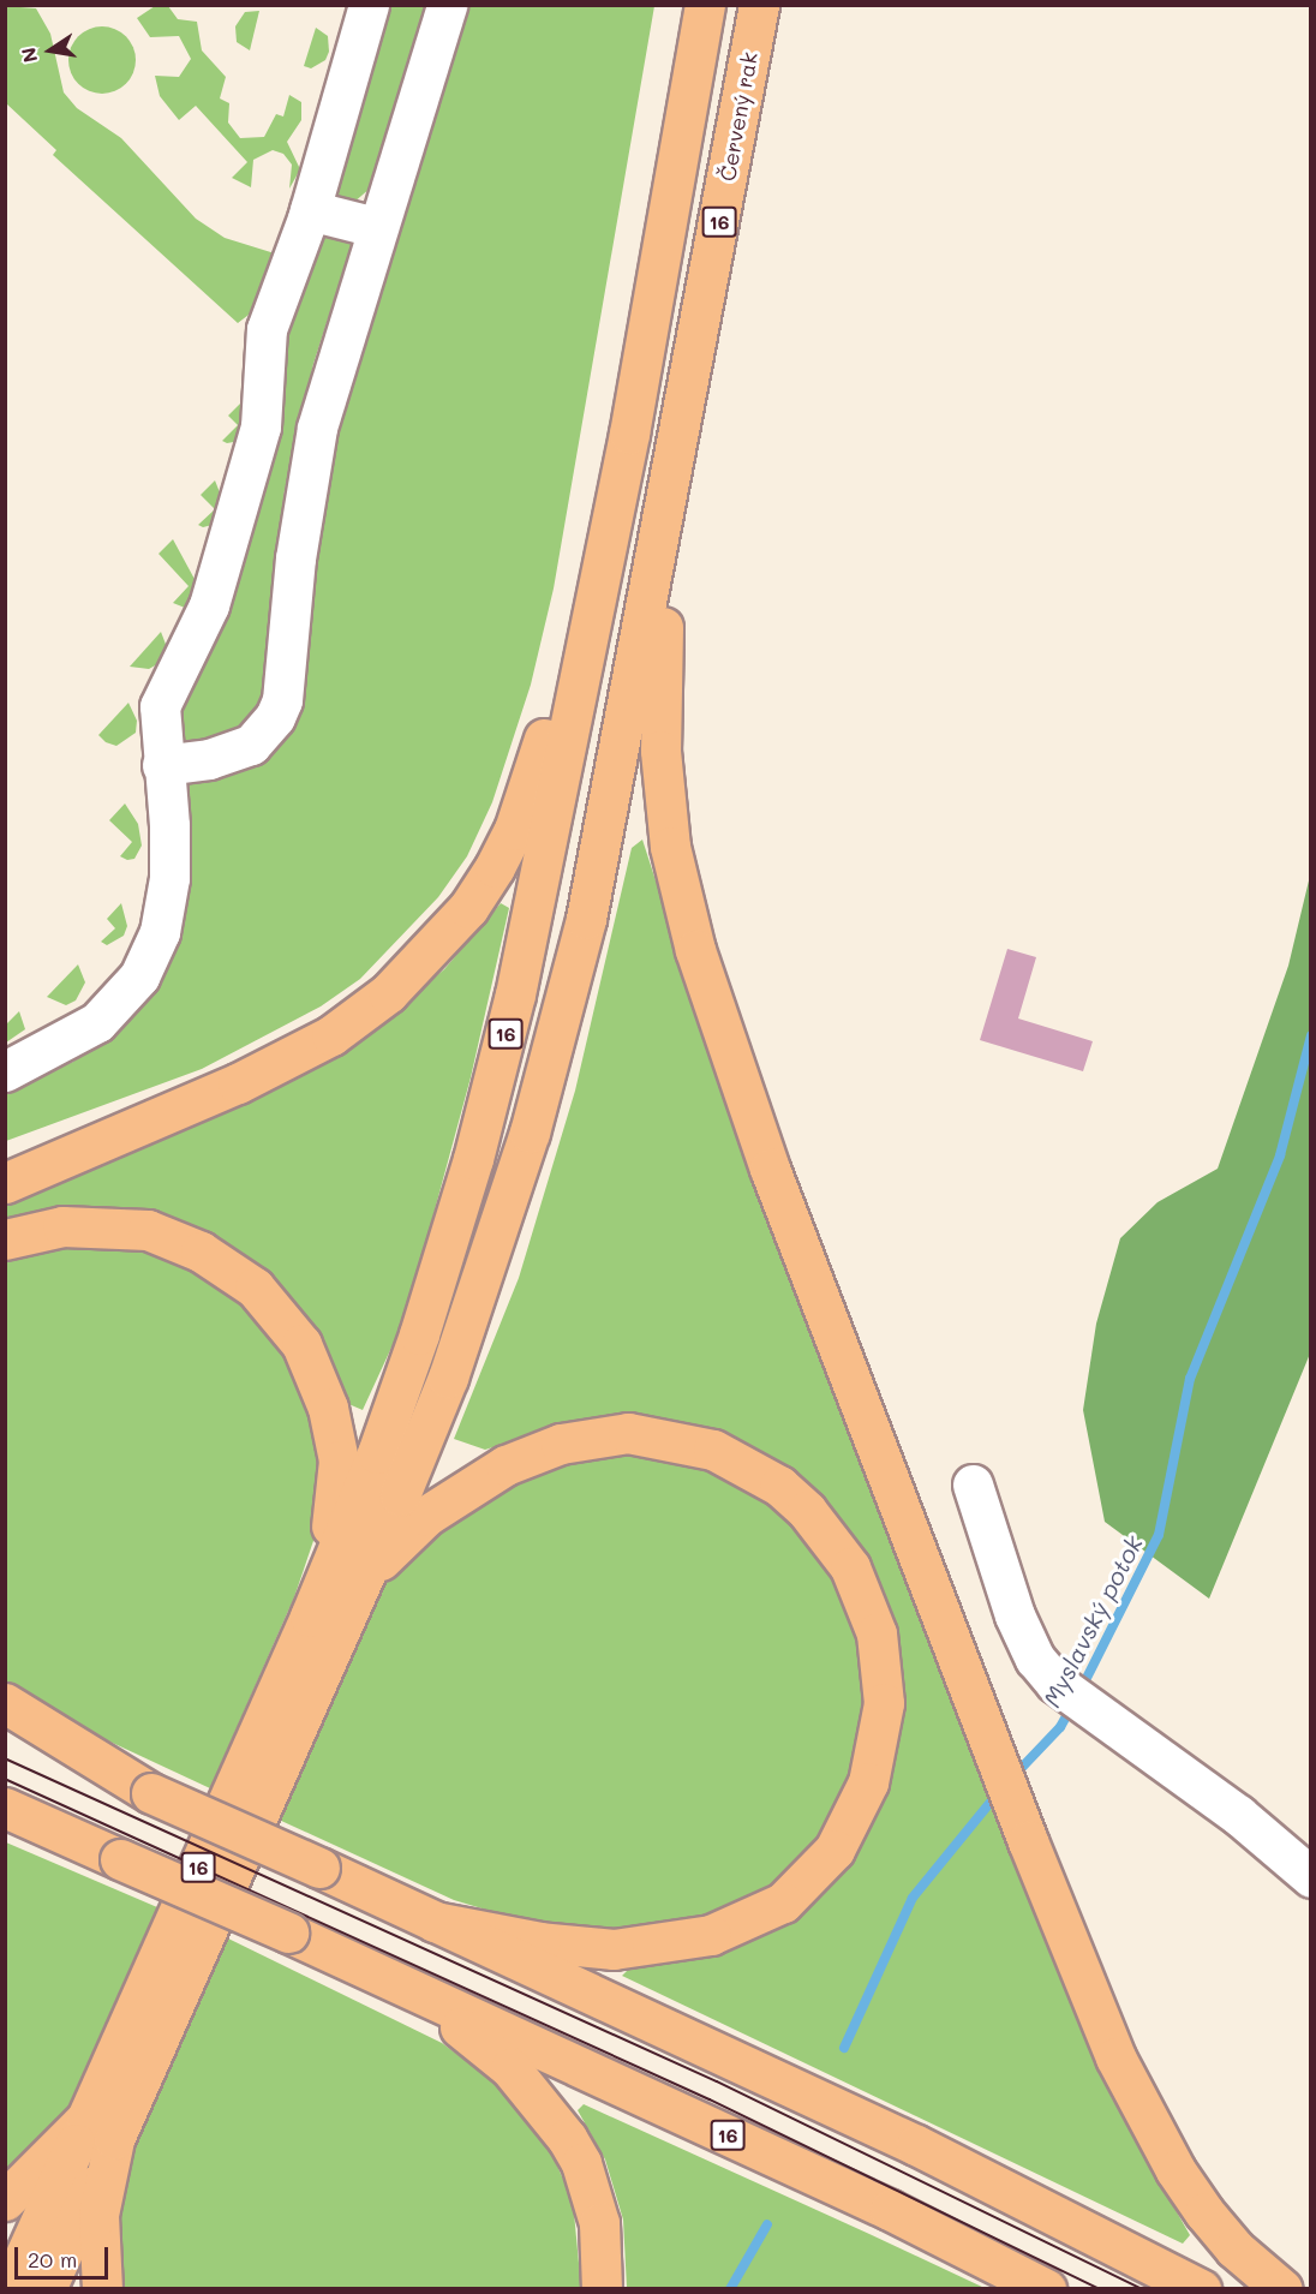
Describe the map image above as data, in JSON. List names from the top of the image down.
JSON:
{
  "streets": {
    "highway": ["Červený rak", "16"]
  },
  "crossings": [
    ["Červený rak", "16"]
  ],
  "water": ["Myslavský potok"],
  "scale_bar": "20 m",
  "north": "left"
}
